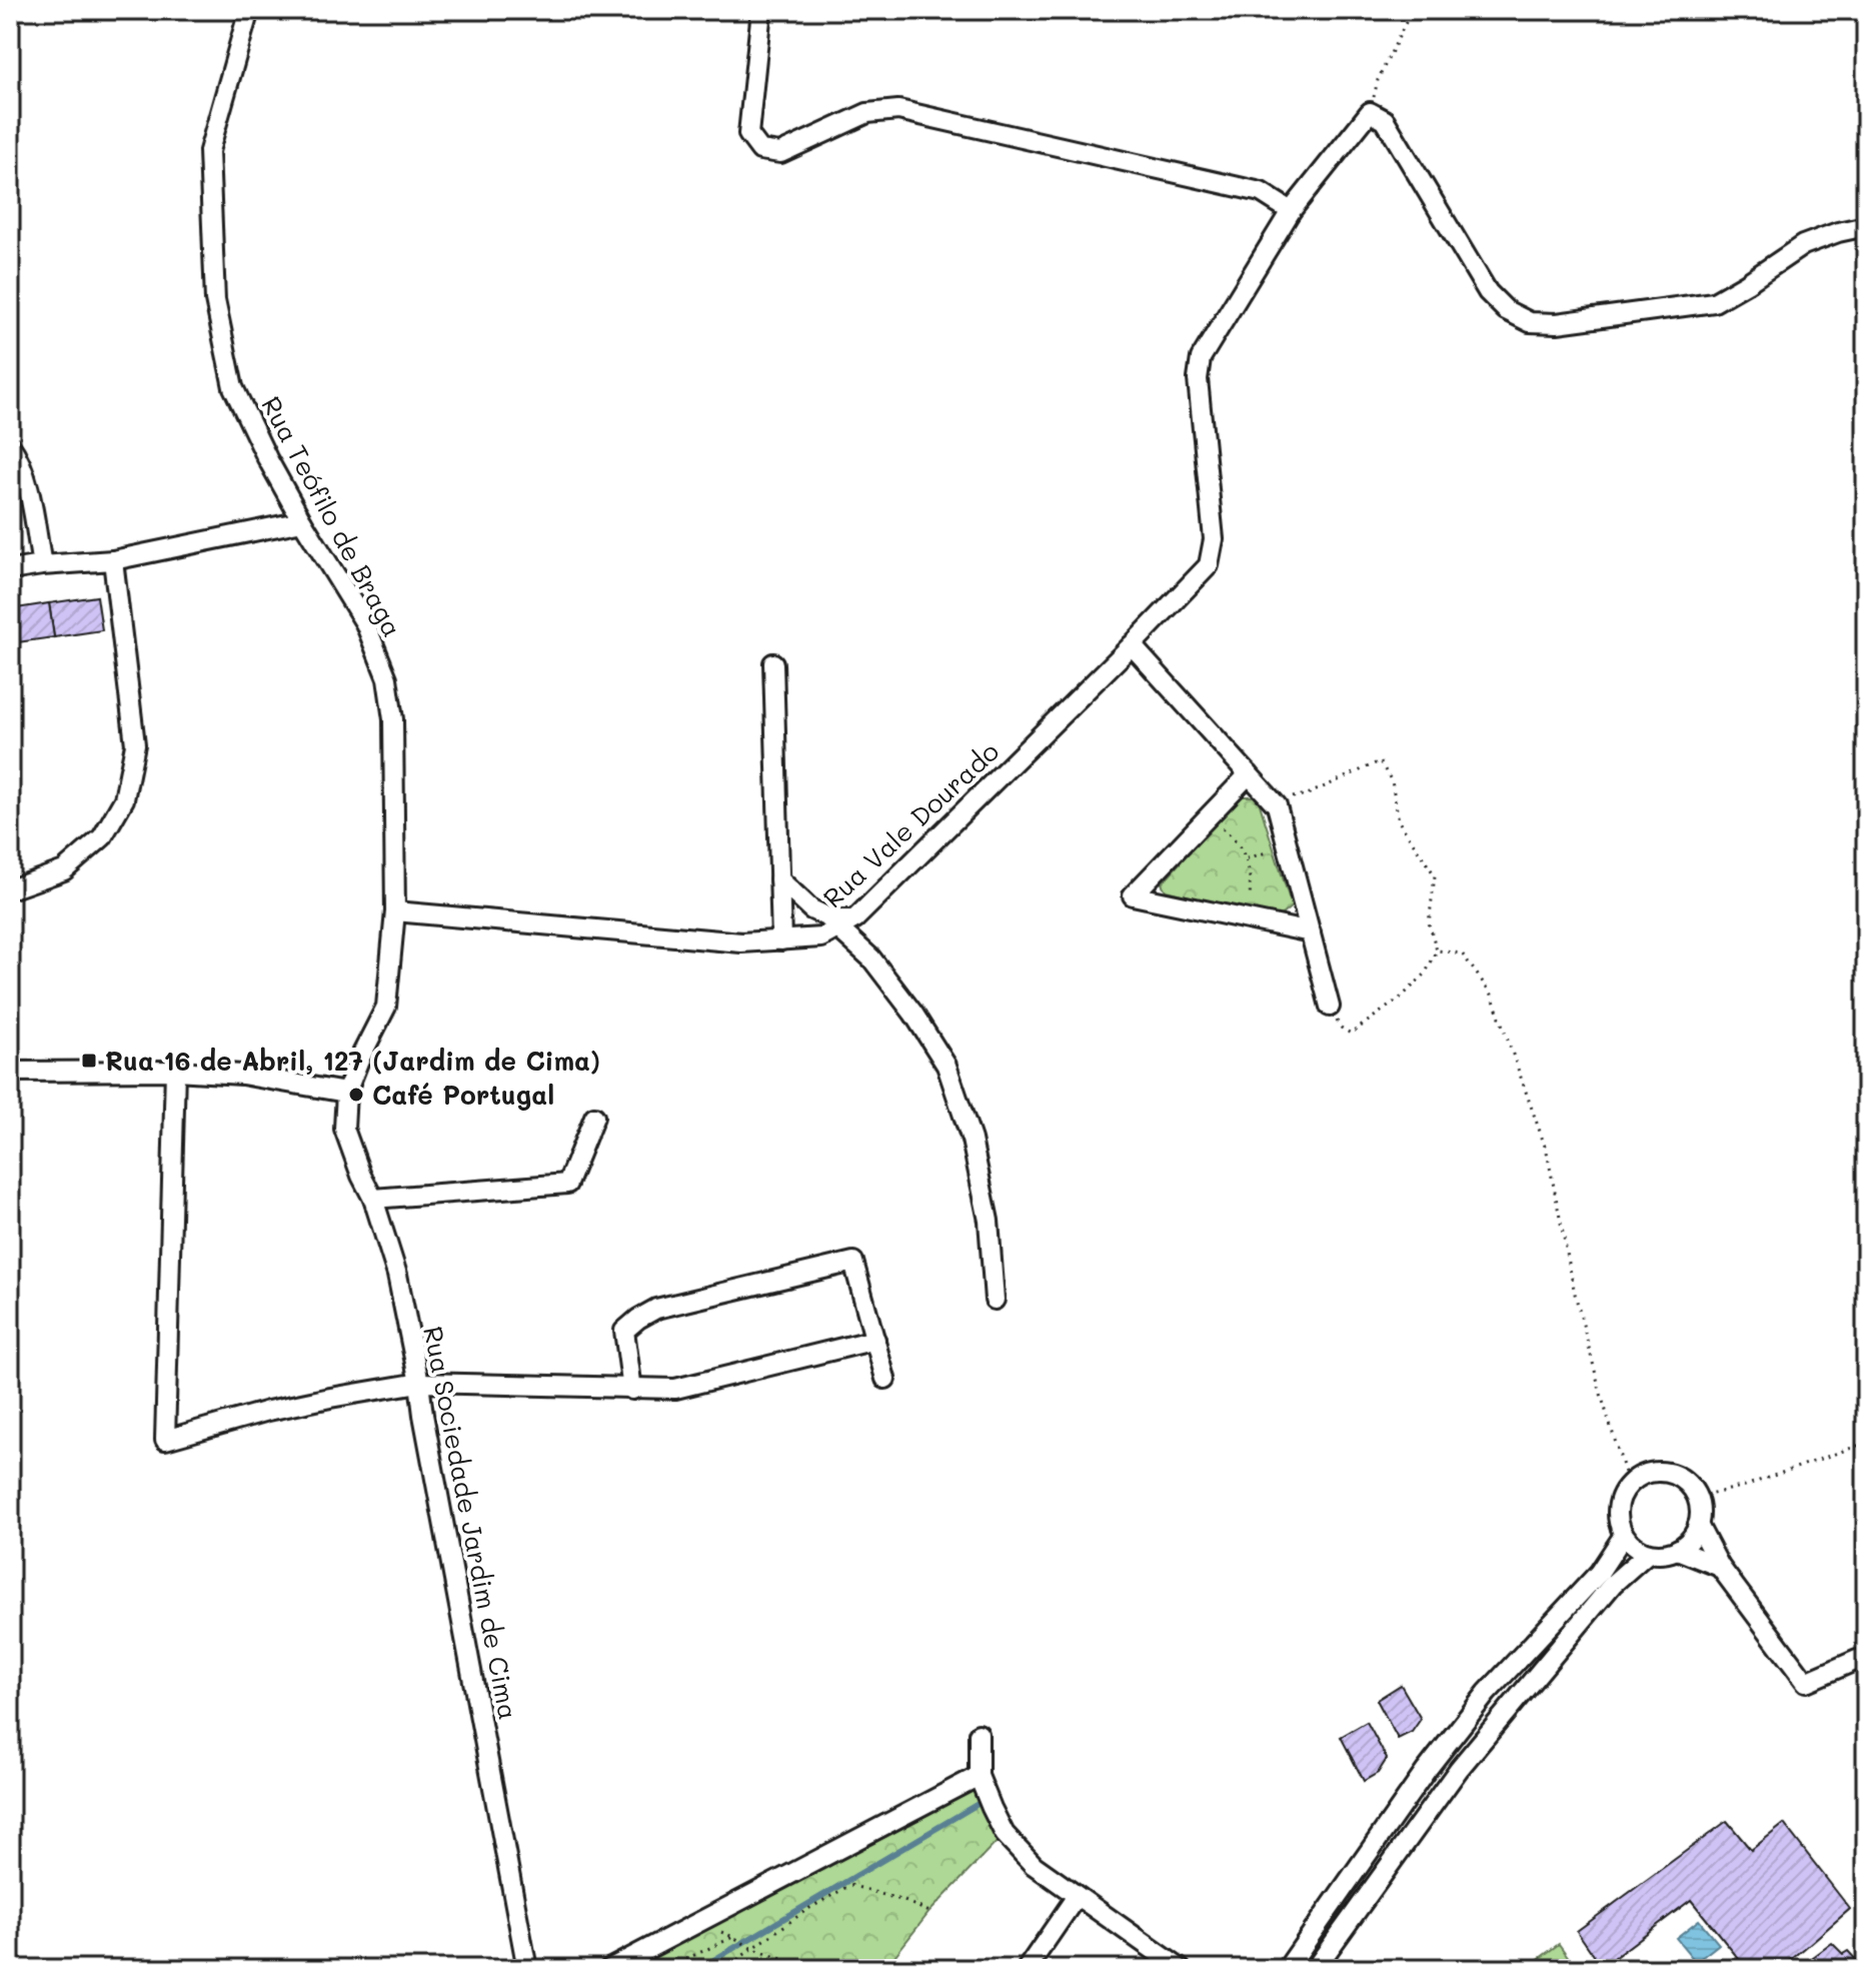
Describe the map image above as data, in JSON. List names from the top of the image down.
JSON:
{
  "streets": {
    "street": ["Rua Teófilo de Braga", "Rua Vale Dourado", "Rua Sociedade Jardim de Cima"]
  },
  "crossings": [
    ["Rua Teófilo de Braga", "Rua Vale Dourado"],
    ["Rua Teófilo de Braga", "Rua Sociedade Jardim de Cima"]
  ],
  "places": {
    "transit": ["Rua 16 de Abril, 127 (Jardim de Cima)"],
    "other": ["Café Portugal"]
  }
}
